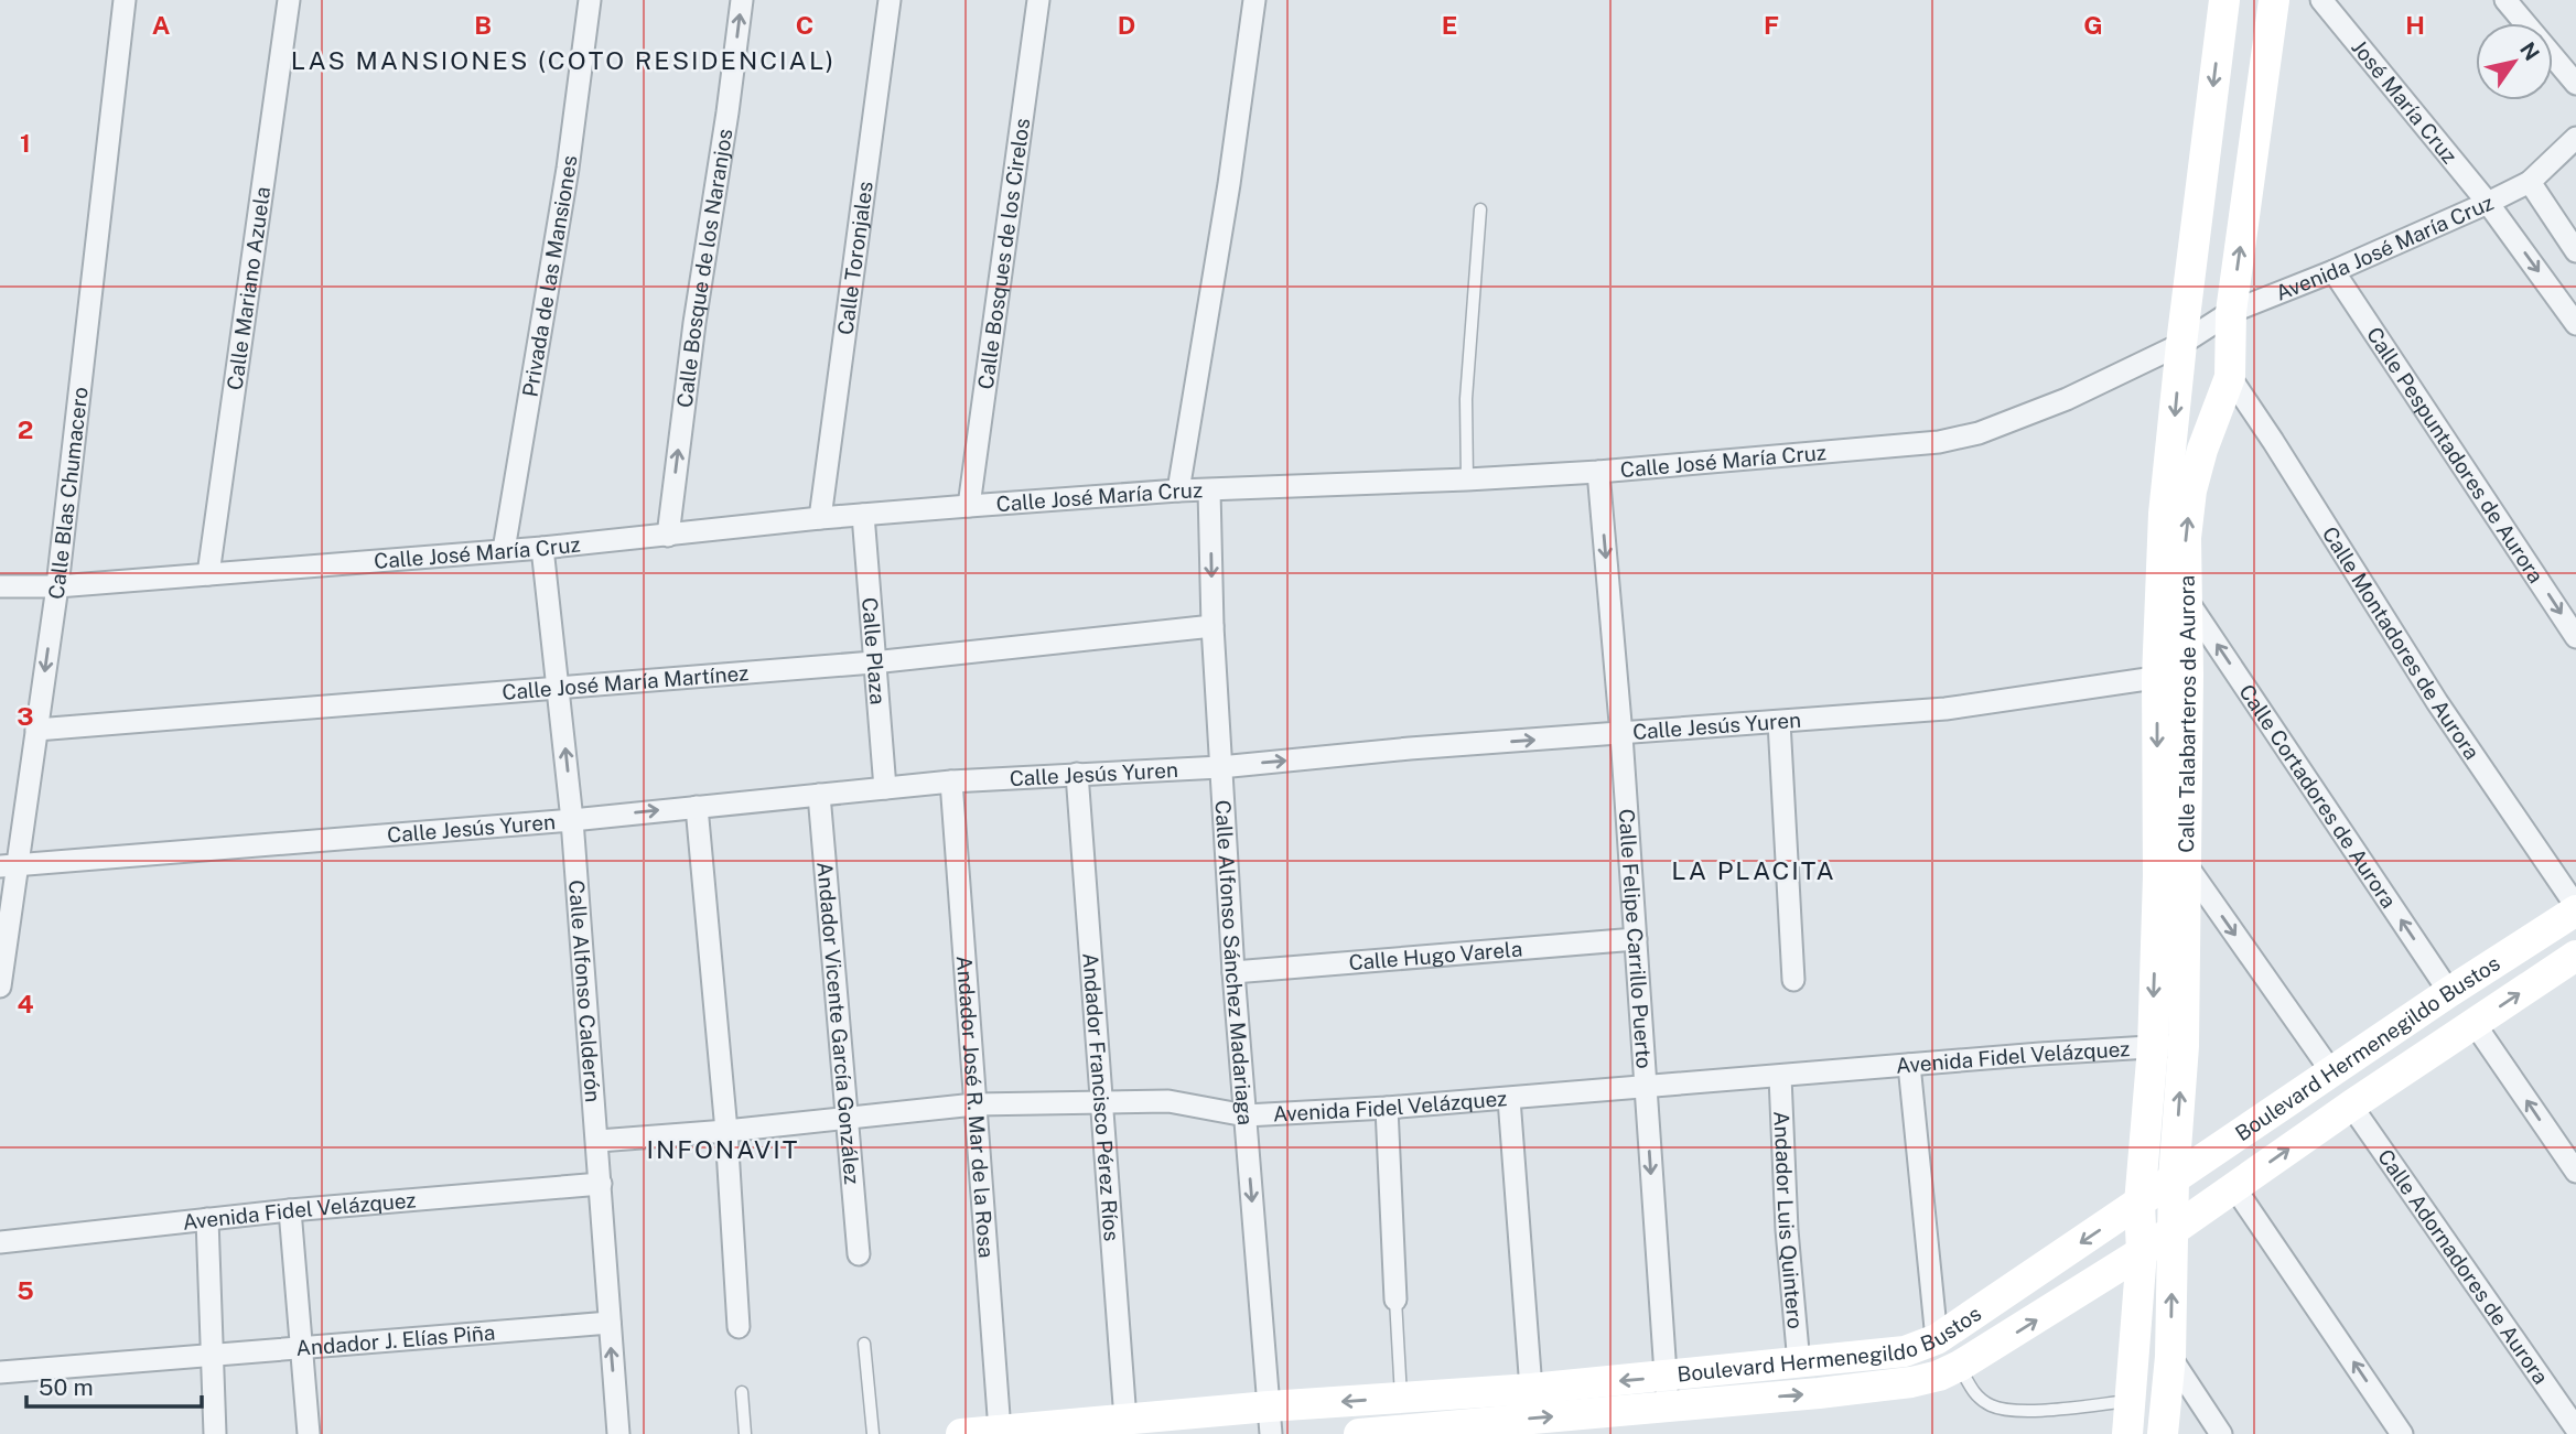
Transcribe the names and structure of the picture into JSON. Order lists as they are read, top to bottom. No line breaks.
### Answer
{"streets":{"street":["José María Cruz","Avenida José María Cruz","Calle Bosques de los Cirelos","Calle Toronjales","Calle Bosque de los Naranjos","Privada de las Mansiones","Calle Mariano Azuela","Calle Pespuntadores de Aurora","Calle José María Cruz","Calle Blas Chumacero","Calle Montadores de Aurora","Calle Plaza","Calle José María Martínez","Calle Talabarteros de Aurora","Calle Jesús Yuren","Calle Cortadores de Aurora","Calle Felipe Carrillo Puerto","Calle Hugo Varela","Calle Alfonso Sánchez Madariaga","Calle Alfonso Calderón","Andador Vicente García González","Boulevard Hermenegildo Bustos","Avenida Fidel Velázquez","Andador Francisco Pérez Ríos","Andador José R. Mar de la Rosa","Andador Luis Quintero","Calle Adornadores de Aurora","Andador J. Elías Piña"]},"crossings":[["José María Cruz","Avenida José María Cruz"],["Avenida José María Cruz","Calle Pespuntadores de Aurora"],["Avenida José María Cruz","Calle José María Cruz"],["Avenida José María Cruz","Calle Talabarteros de Aurora"],["Calle Bosques de los Cirelos","Calle José María Cruz"],["Calle Toronjales","Calle José María Cruz"],["Calle Bosque de los Naranjos","Calle José María Cruz"],["Privada de las Mansiones","Calle José María Cruz"],["Calle Mariano Azuela","Calle José María Cruz"],["Calle José María Cruz","Calle Blas Chumacero"],["Calle José María Cruz","Calle Plaza"],["Calle José María Cruz","Calle Talabarteros de Aurora"],["Calle José María Cruz","Calle Felipe Carrillo Puerto"],["Calle José María Cruz","Calle Alfonso Sánchez Madariaga"],["Calle José María Cruz","Calle Alfonso Calderón"],["Calle Blas Chumacero","Calle José María Martínez"],["Calle Blas Chumacero","Calle Jesús Yuren"],["Calle Montadores de Aurora","Calle Talabarteros de Aurora"],["Calle Montadores de Aurora","Boulevard Hermenegildo Bustos"],["Calle Plaza","Calle José María Martínez"],["Calle Plaza","Calle Jesús Yuren"],["Calle José María Martínez","Calle Alfonso Sánchez Madariaga"],["Calle José María Martínez","Calle Alfonso Calderón"],["Calle Talabarteros de Aurora","Calle Jesús Yuren"],["Calle Talabarteros de Aurora","Calle Cortadores de Aurora"],["Calle Talabarteros de Aurora","Boulevard Hermenegildo Bustos"],["Calle Talabarteros de Aurora","Avenida Fidel Velázquez"],["Calle Jesús Yuren","Calle Felipe Carrillo Puerto"],["Calle Jesús Yuren","Calle Alfonso Sánchez Madariaga"],["Calle Jesús Yuren","Calle Alfonso Calderón"],["Calle Jesús Yuren","Andador Vicente García González"],["Calle Jesús Yuren","Andador Francisco Pérez Ríos"],["Calle Jesús Yuren","Andador José R. Mar de la Rosa"],["Calle Cortadores de Aurora","Boulevard Hermenegildo Bustos"],["Calle Felipe Carrillo Puerto","Calle Hugo Varela"],["Calle Felipe Carrillo Puerto","Boulevard Hermenegildo Bustos"],["Calle Felipe Carrillo Puerto","Avenida Fidel Velázquez"],["Calle Hugo Varela","Calle Alfonso Sánchez Madariaga"],["Calle Alfonso Sánchez Madariaga","Boulevard Hermenegildo Bustos"],["Calle Alfonso Sánchez Madariaga","Avenida Fidel Velázquez"],["Calle Alfonso Calderón","Avenida Fidel Velázquez"],["Calle Alfonso Calderón","Andador J. Elías Piña"],["Andador Vicente García González","Avenida Fidel Velázquez"],["Boulevard Hermenegildo Bustos","Andador Francisco Pérez Ríos"],["Boulevard Hermenegildo Bustos","Andador José R. Mar de la Rosa"],["Boulevard Hermenegildo Bustos","Andador Luis Quintero"],["Boulevard Hermenegildo Bustos","Calle Adornadores de Aurora"],["Avenida Fidel Velázquez","Andador Francisco Pérez Ríos"],["Avenida Fidel Velázquez","Andador José R. Mar de la Rosa"],["Avenida Fidel Velázquez","Andador Luis Quintero"]],"one_way":["Calle Bosque de los Naranjos","Calle Pespuntadores de Aurora"],"districts":["LAS MANSIONES (COTO RESIDENCIAL)","LA PLACITA","INFONAVIT"],"scale_bar":"50 m","north":"top right","grid":{"columns":["A","B","C","D","E","F","G","H"],"rows":["1","2","3","4","5"]}}
